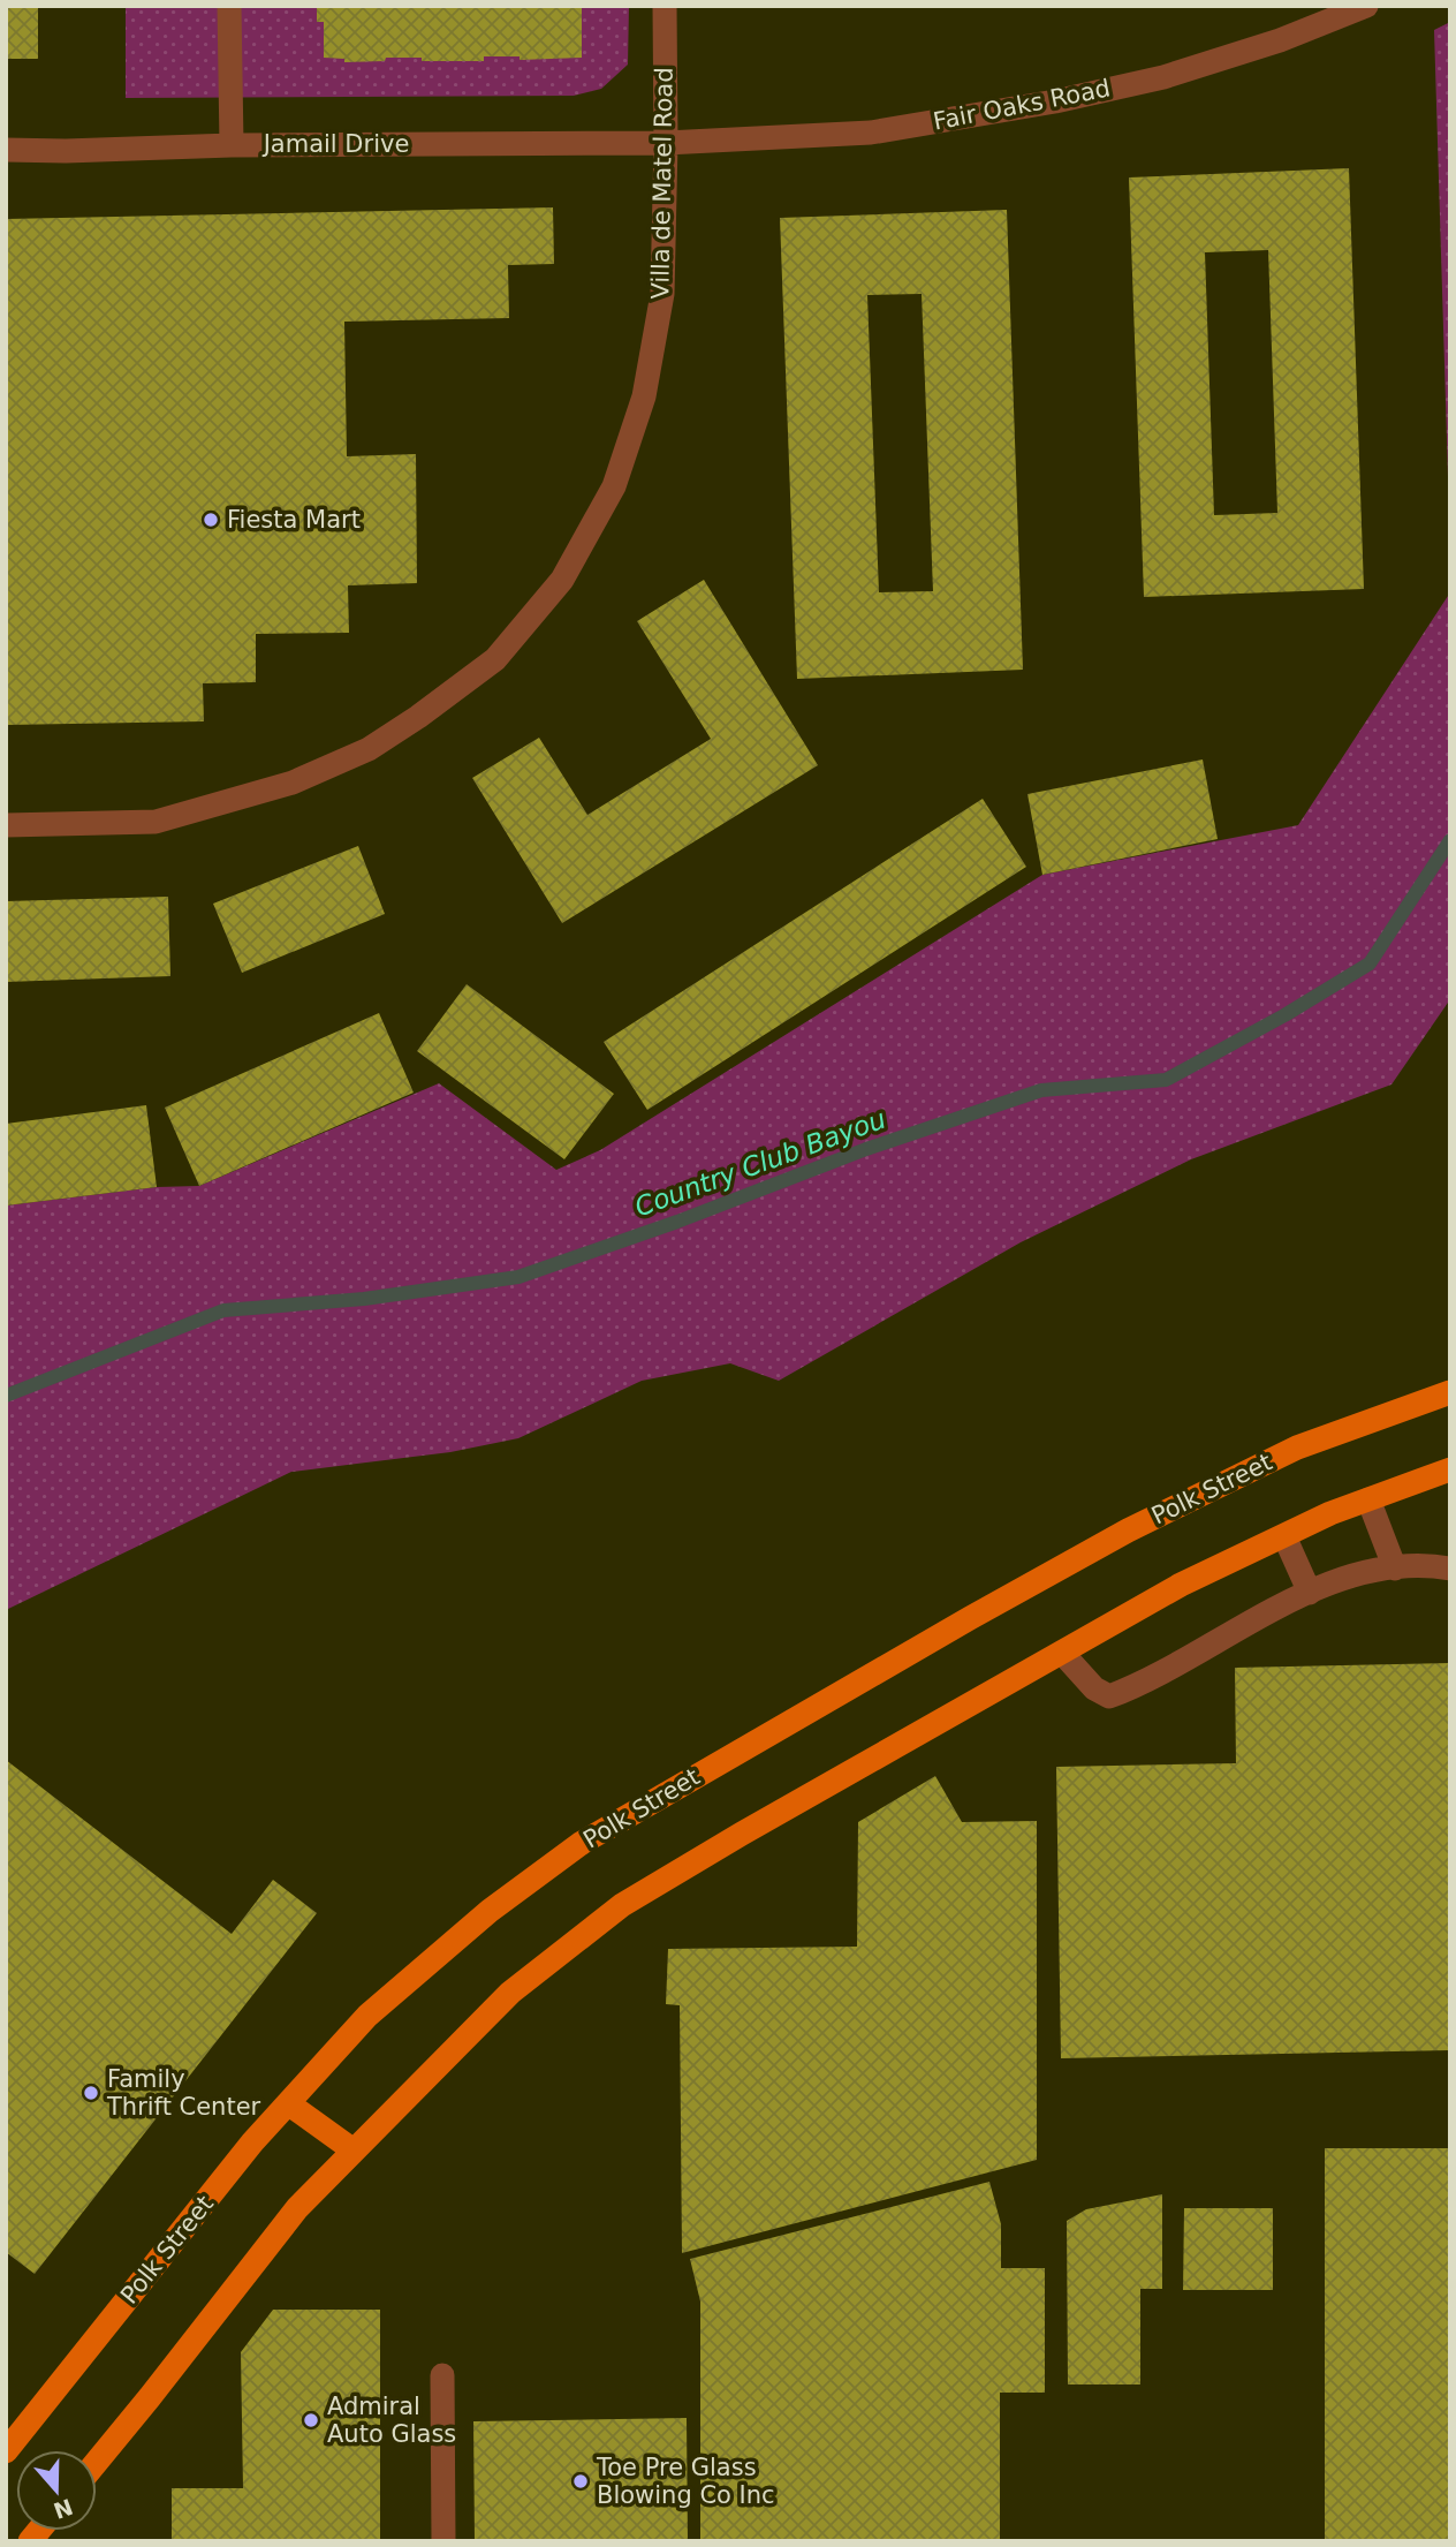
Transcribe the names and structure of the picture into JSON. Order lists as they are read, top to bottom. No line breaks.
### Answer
{"streets":{"main road":["Polk Street"],"street":["Fair Oaks Road","Jamail Drive","Villa de Matel Road"]},"crossings":[["Fair Oaks Road","Jamail Drive"],["Fair Oaks Road","Villa de Matel Road"],["Jamail Drive","Villa de Matel Road"]],"water":["Country Club Bayou"],"places":["Fiesta Mart","Family Thrift Center","Admiral Auto Glass","Toe Pre Glass Blowing Co Inc"],"north":"bottom"}
